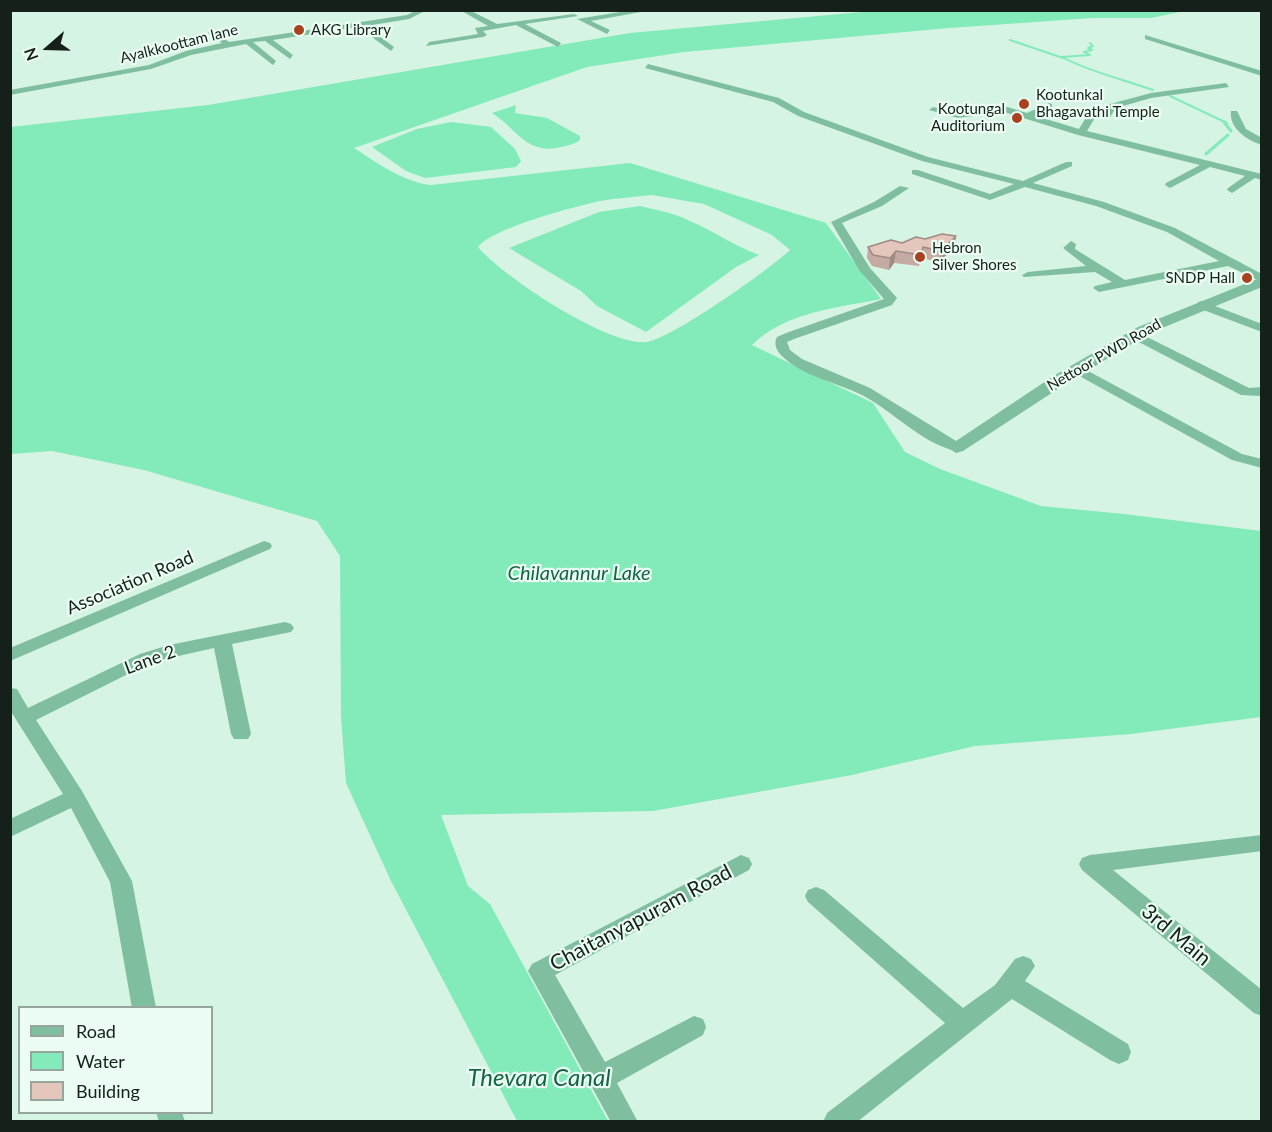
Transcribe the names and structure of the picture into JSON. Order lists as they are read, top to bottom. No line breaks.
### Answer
{"streets":{"street":["Ayalkkoottam lane","Nettoor PWD Road","Association Road","Lane 2","Chaitanyapuram Road","3rd Main"]},"water":["Chilavannur Lake","Thevara Canal"],"places":["AKG Library","Kootunkal Bhagavathi Temple","Kootungal Auditorium","Hebron Silver Shores","SNDP Hall"],"legend":["Road","Water","Building"],"north":"left"}
